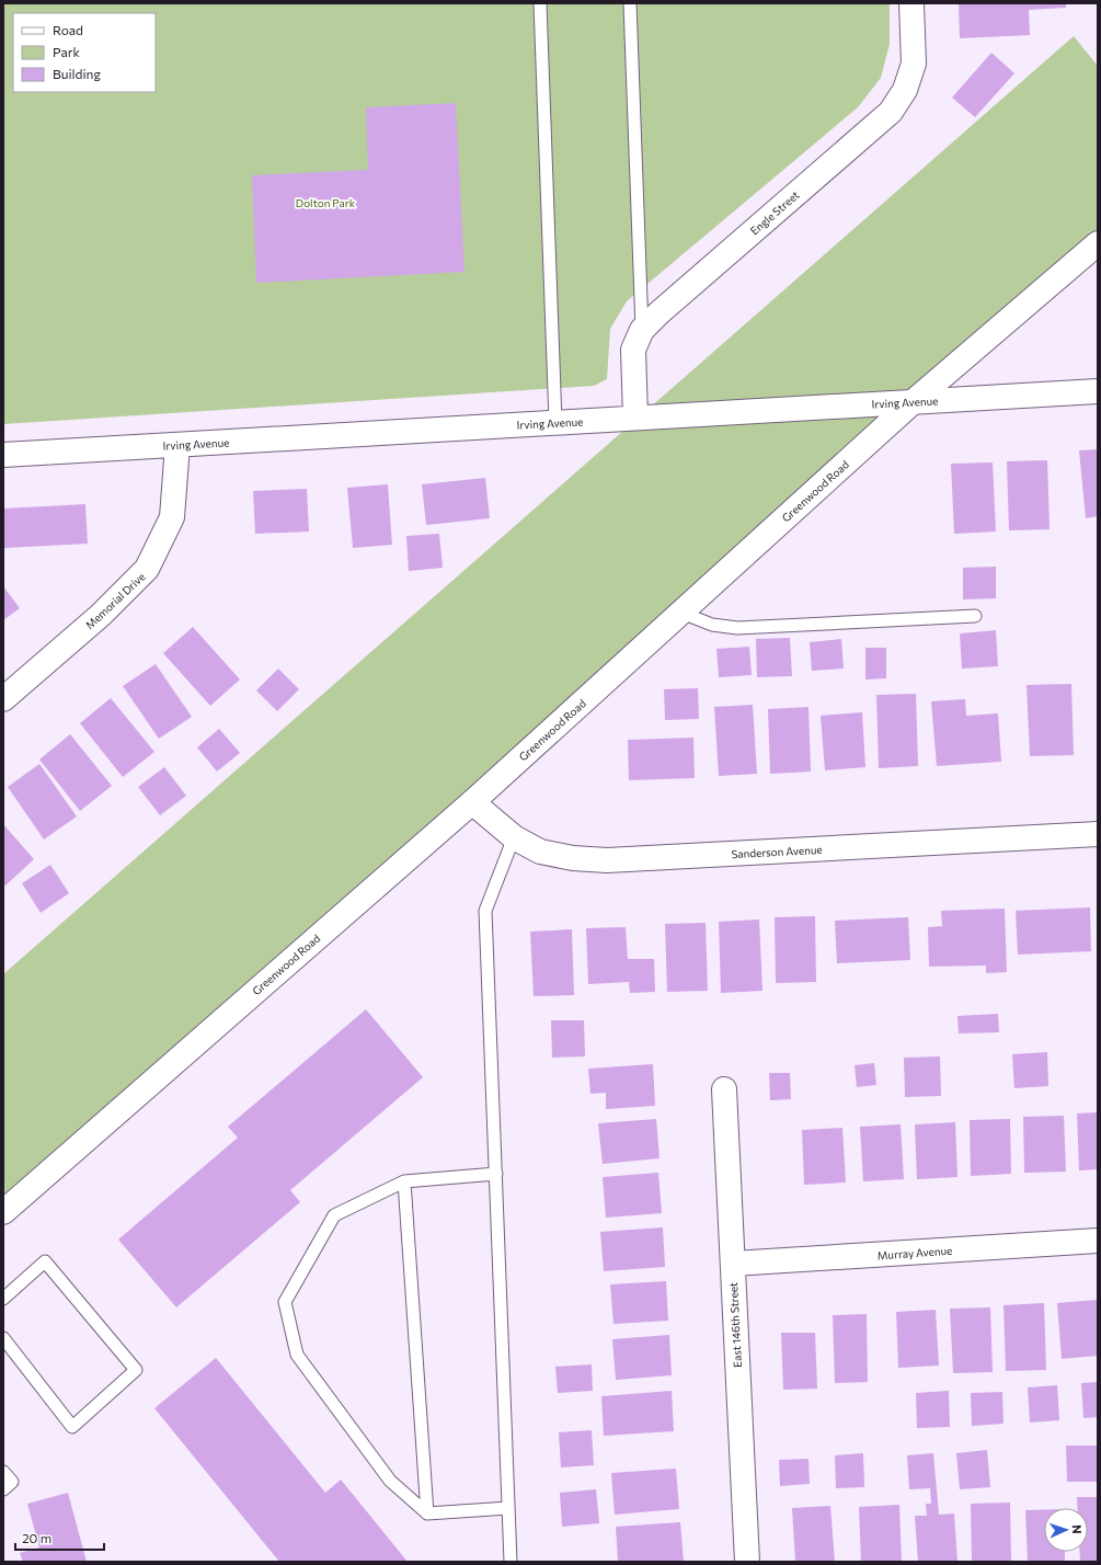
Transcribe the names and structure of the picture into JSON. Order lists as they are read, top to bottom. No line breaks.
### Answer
{"streets":{"street":["Engle Street","Irving Avenue","Greenwood Road","Memorial Drive","Sanderson Avenue","Murray Avenue","East 146th Street"]},"crossings":[["Engle Street","Irving Avenue"],["Irving Avenue","Greenwood Road"],["Irving Avenue","Memorial Drive"],["Greenwood Road","Sanderson Avenue"],["Murray Avenue","East 146th Street"]],"parks":["Dolton Park"],"legend":["Road","Park","Building"],"scale_bar":"20 m","north":"right"}
